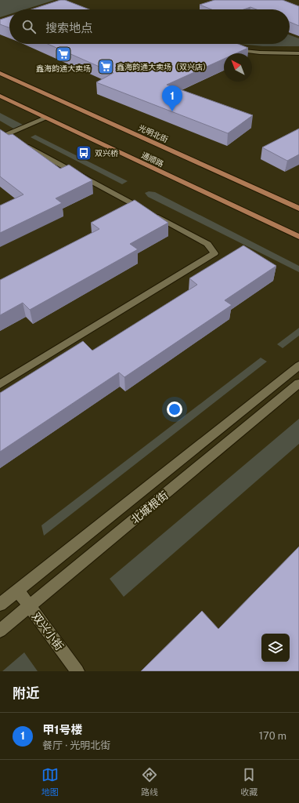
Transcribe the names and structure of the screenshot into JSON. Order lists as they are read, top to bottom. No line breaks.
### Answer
{"streets":{"main road":["光明北街","通顺路"],"street":["北城根街","双兴小街"]},"crossings":[["北城根街","双兴小街"]],"places":{"supermarket":["鑫海韵通大卖场","鑫海韵通大卖场（双兴店）"],"bus stop":["双兴桥"]},"north":"top left","page":{"search":"搜索地点","pins":"1","heading":"附近","list":[{"mark":"1","name":"甲1号楼","note":"餐厅 · 光明北街","value":"170 m"}],"nav":["地图","路线","收藏"]}}
